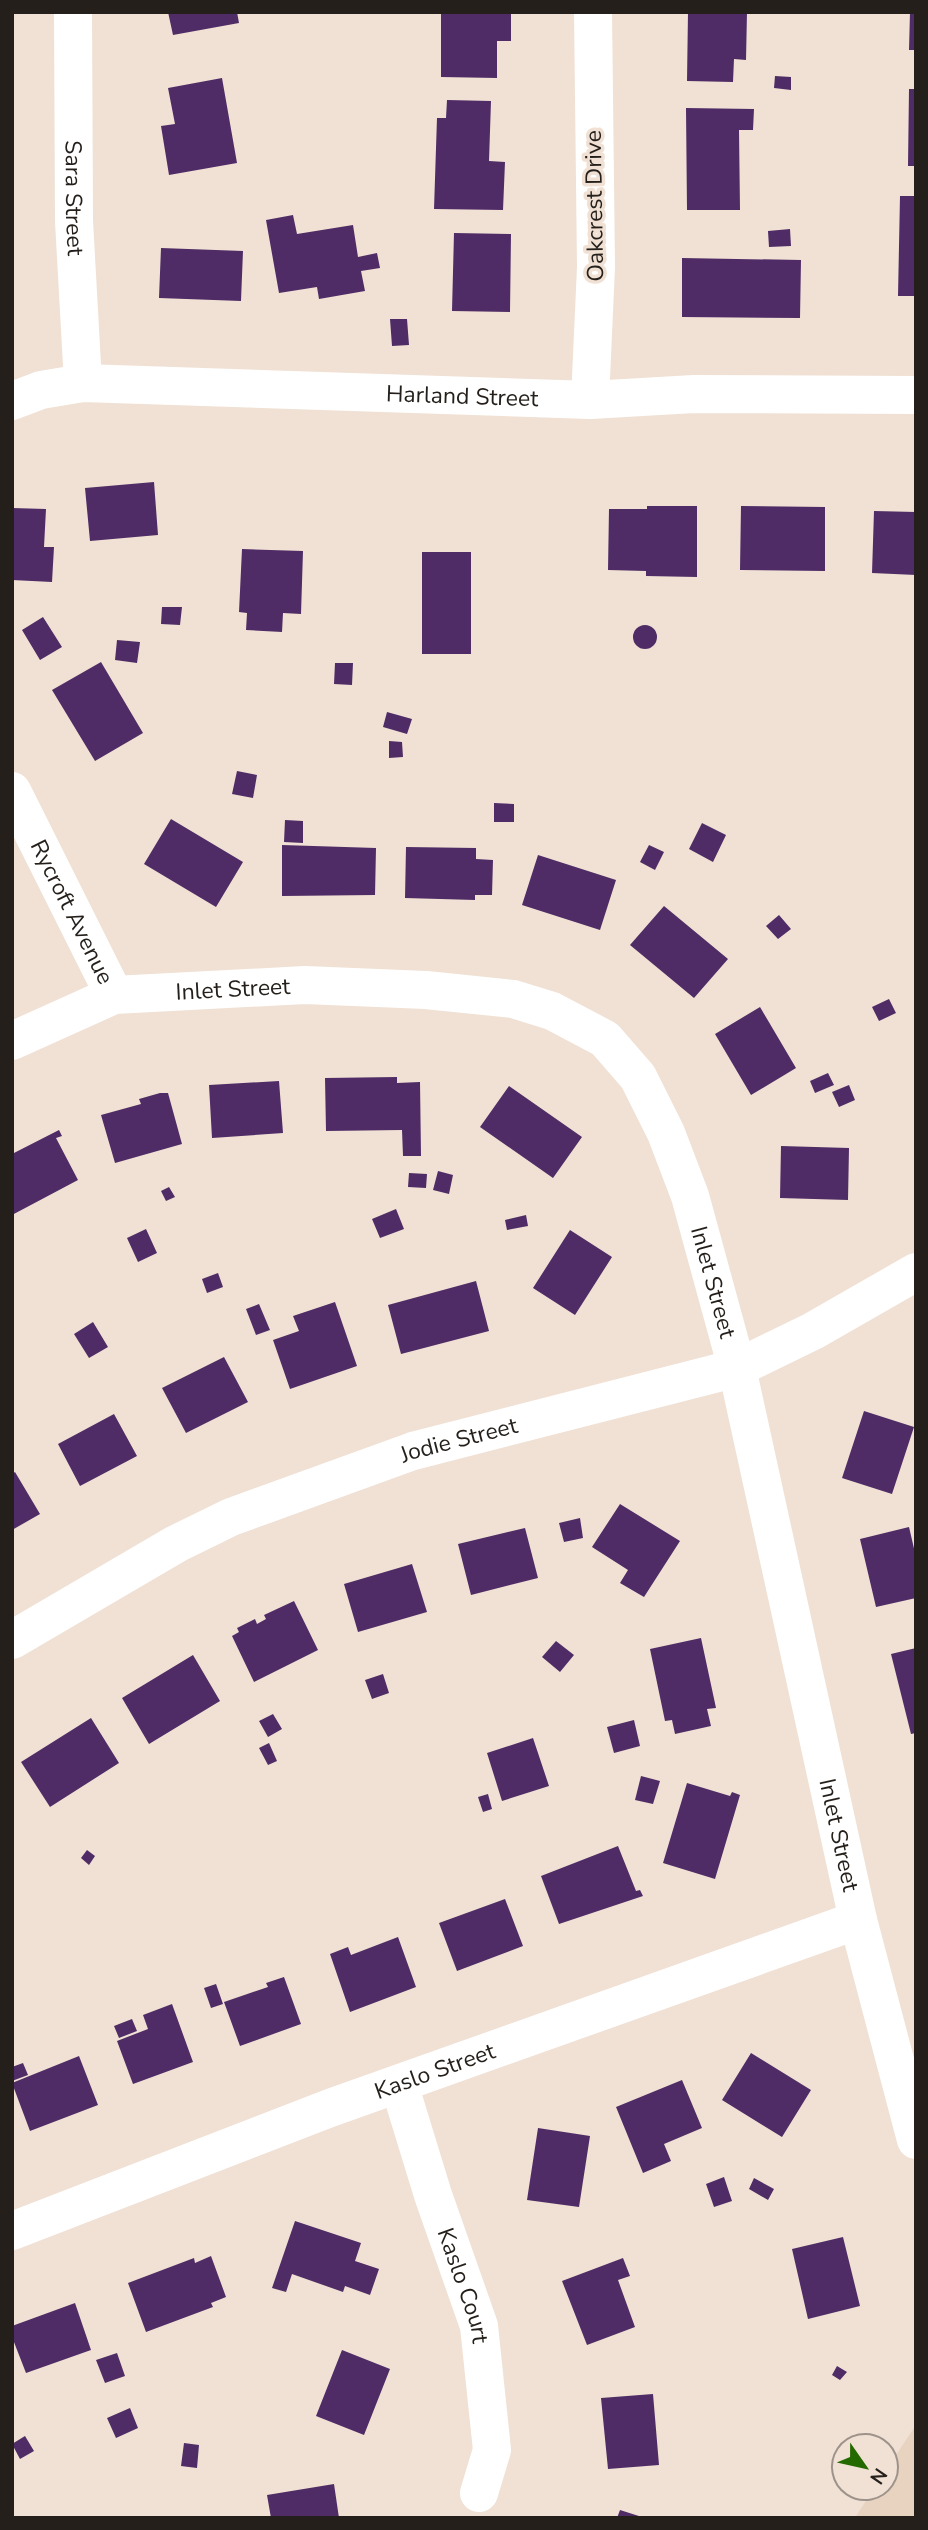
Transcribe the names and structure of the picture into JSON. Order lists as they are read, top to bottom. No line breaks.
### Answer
{"streets":{"street":["Sara Street","Oakcrest Drive","Harland Street","Rycroft Avenue","Inlet Street","Jodie Street","Kaslo Street","Kaslo Court"]},"crossings":[["Sara Street","Harland Street"],["Oakcrest Drive","Harland Street"],["Rycroft Avenue","Inlet Street"],["Inlet Street","Jodie Street"],["Inlet Street","Kaslo Street"],["Kaslo Street","Kaslo Court"]],"north":"bottom right"}
